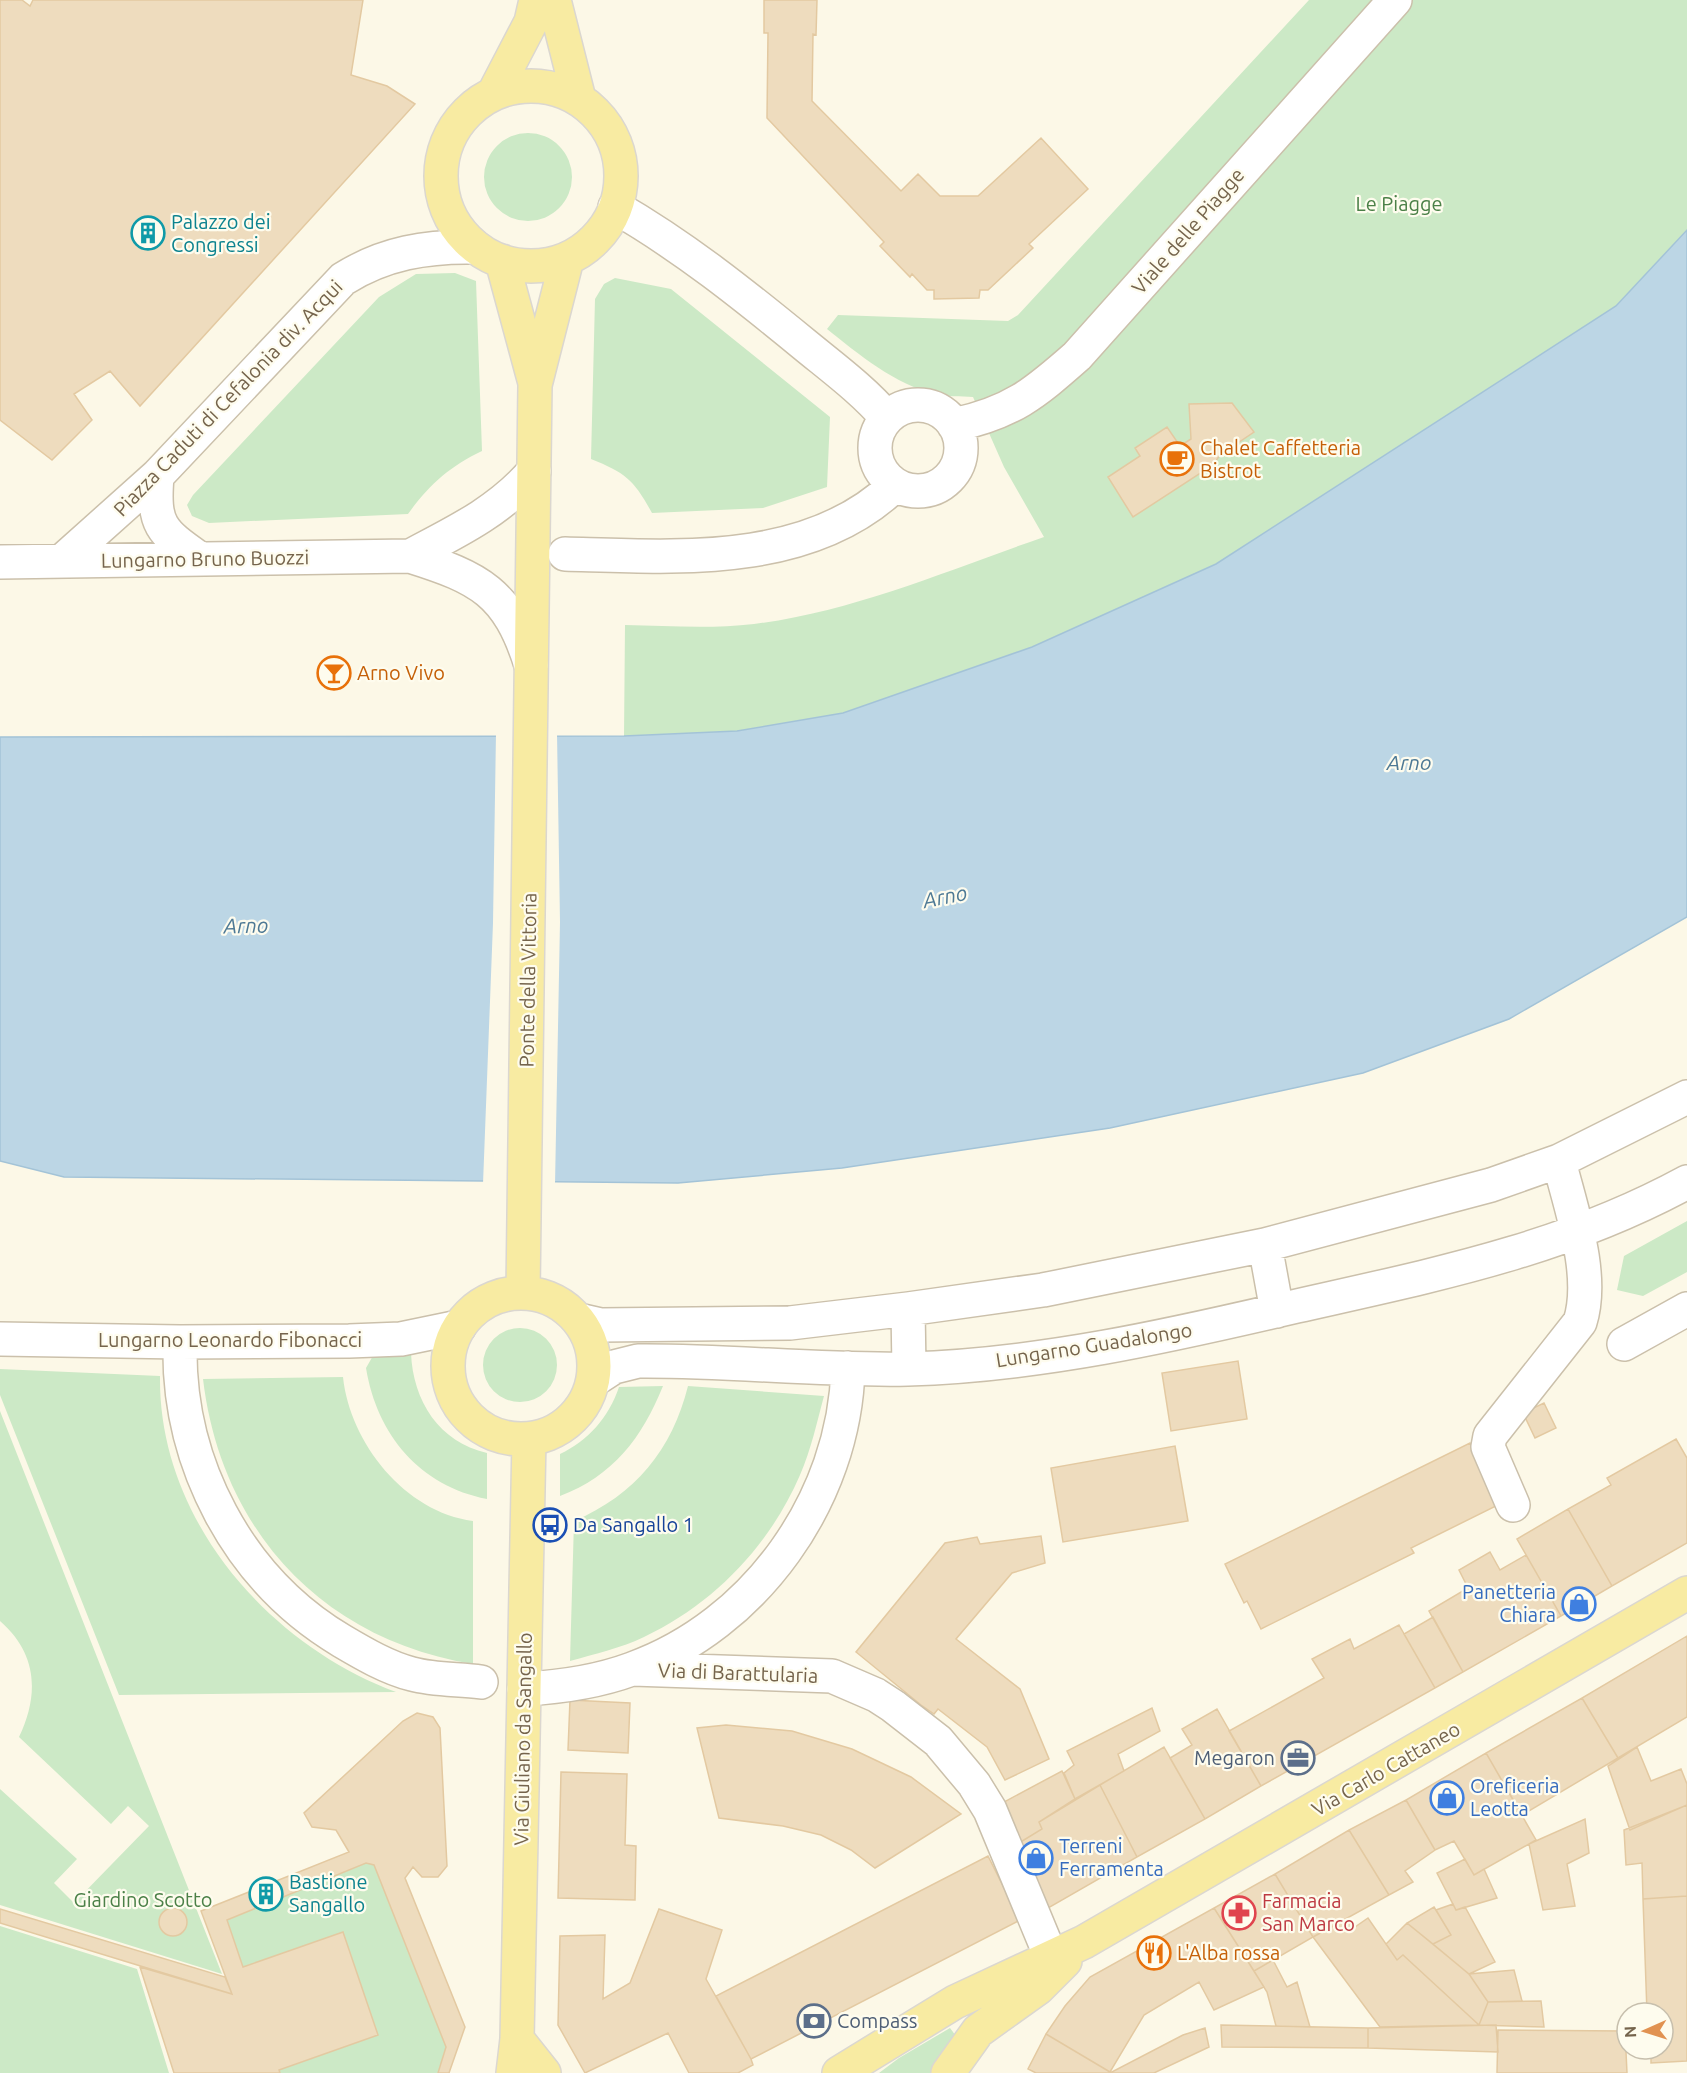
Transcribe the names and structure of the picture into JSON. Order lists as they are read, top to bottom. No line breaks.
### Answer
{"streets":{"main road":["Ponte della Vittoria","Via Giuliano da Sangallo","Via Carlo Cattaneo"],"street":["Viale delle Piagge","Piazza Caduti di Cefalonia div. Acqui","Lungarno Bruno Buozzi","Lungarno Leonardo Fibonacci","Lungarno Guadalongo","Via di Barattularia"]},"crossings":[["Piazza Caduti di Cefalonia div. Acqui","Lungarno Bruno Buozzi"],["Lungarno Bruno Buozzi","Ponte della Vittoria"],["Ponte della Vittoria","Lungarno Leonardo Fibonacci"],["Ponte della Vittoria","Lungarno Guadalongo"],["Ponte della Vittoria","Via Giuliano da Sangallo"],["Lungarno Leonardo Fibonacci","Lungarno Guadalongo"],["Lungarno Leonardo Fibonacci","Via Giuliano da Sangallo"],["Lungarno Guadalongo","Via Giuliano da Sangallo"],["Via di Barattularia","Via Carlo Cattaneo"]],"water":["Arno"],"parks":["Le Piagge","Giardino Scotto"],"places":{"building":["Palazzo dei Congressi","Bastione Sangallo"],"cafe":["Chalet Caffetteria Bistrot"],"bar":["Arno Vivo"],"bus stop":["Da Sangallo 1"],"shop":["Panetteria Chiara","Oreficeria Leotta","Terreni Ferramenta"],"office":["Megaron"],"pharmacy":["Farmacia San Marco"],"restaurant":["L'Alba rossa"],"bank":["Compass"]},"north":"left"}
